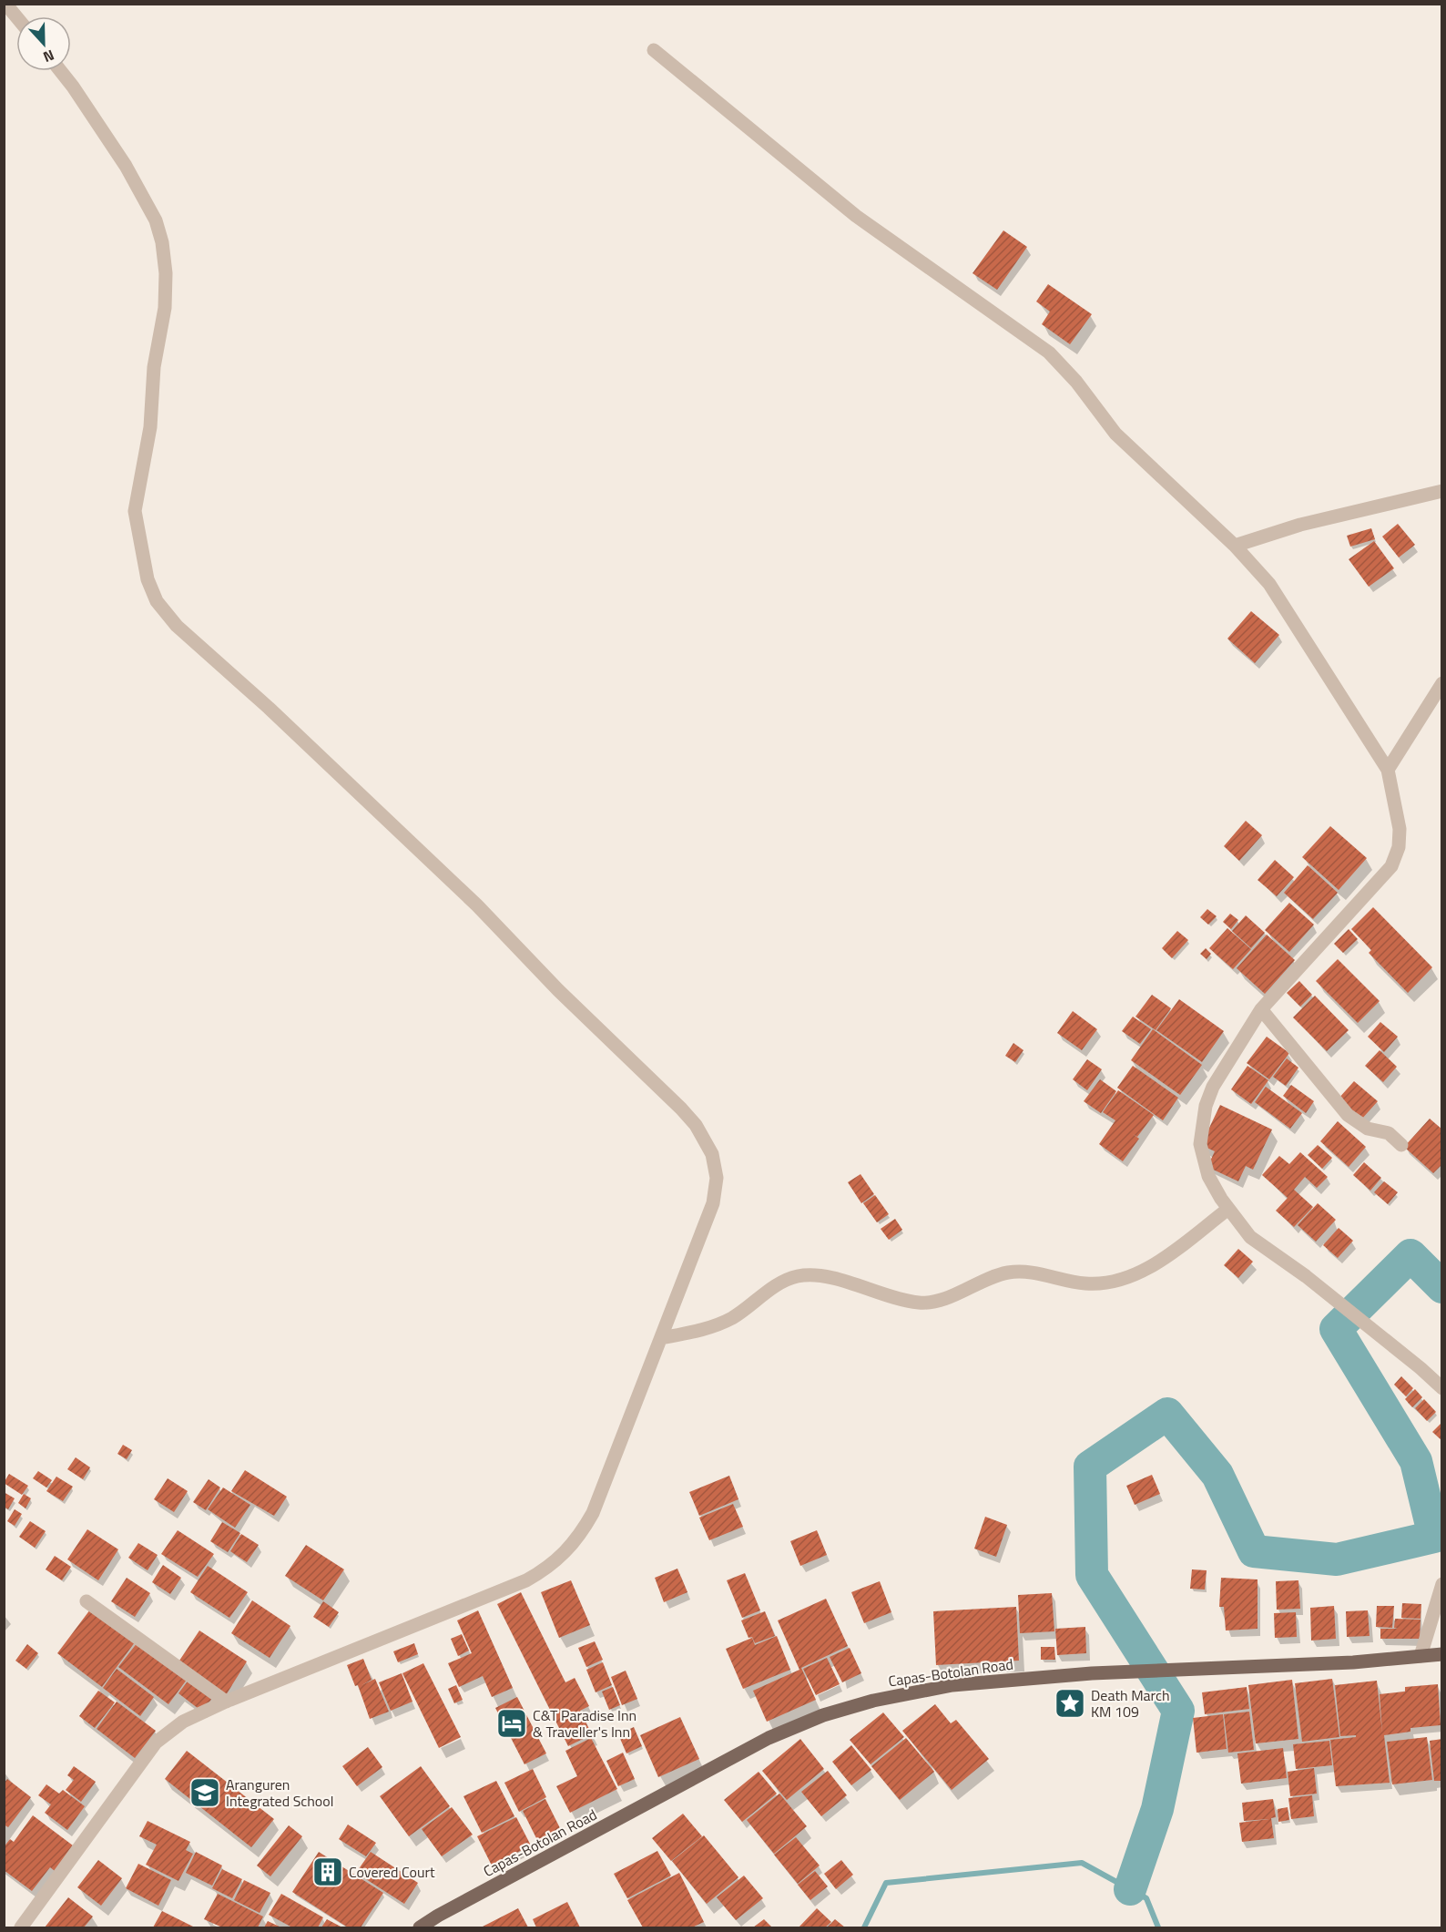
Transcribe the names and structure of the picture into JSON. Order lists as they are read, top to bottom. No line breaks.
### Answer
{"streets":{"main road":["Capas-Botolan Road"]},"places":{"place":["Death March KM 109"],"hotel":["C&T Paradise Inn & Traveller's Inn"],"school or university":["Aranguren Integrated School"],"building":["Covered Court"]},"north":"bottom"}
